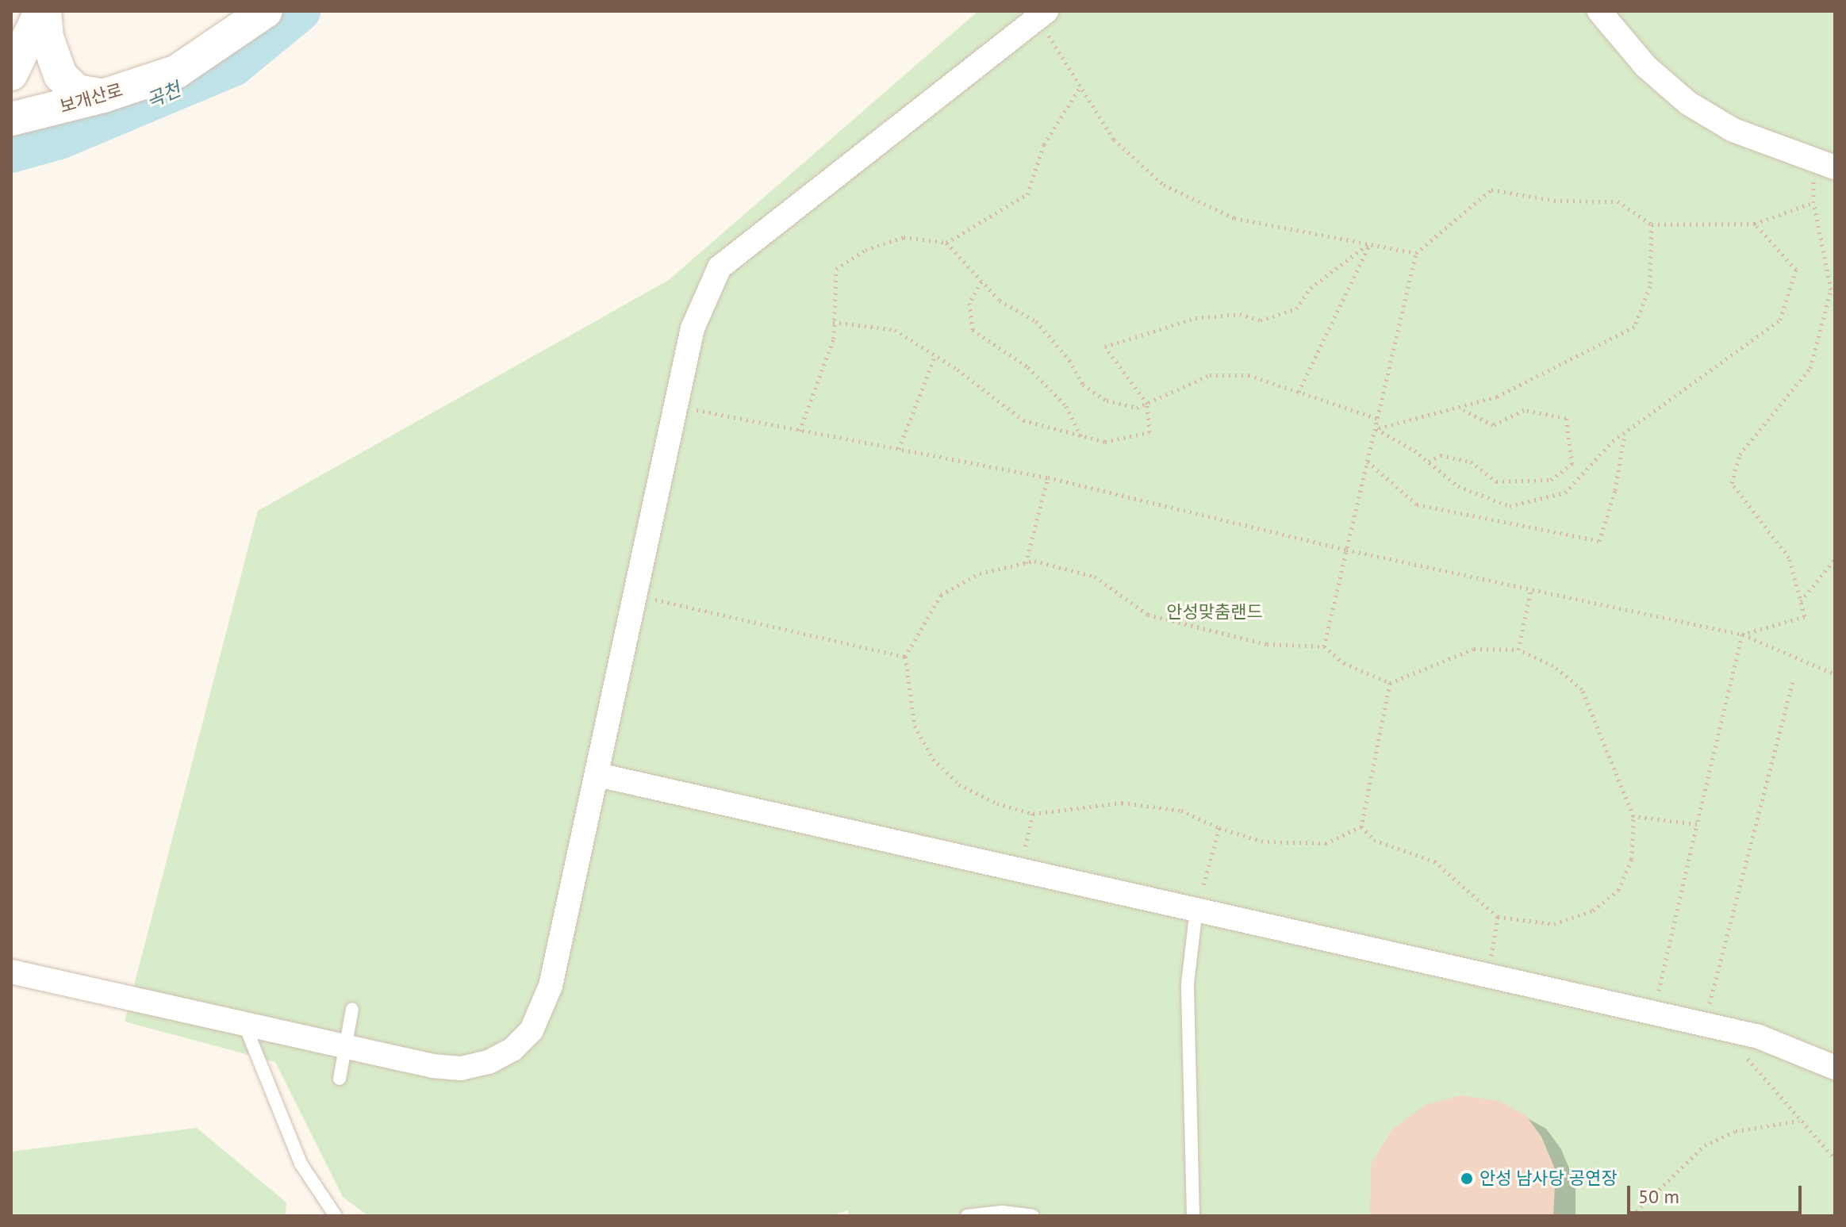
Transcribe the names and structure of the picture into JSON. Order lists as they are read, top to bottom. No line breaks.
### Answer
{"streets":{"street":["보개산로"]},"water":["곡천"],"parks":["안성맞춤랜드"],"places":["안성 남사당 공연장"],"scale_bar":"50 m"}
